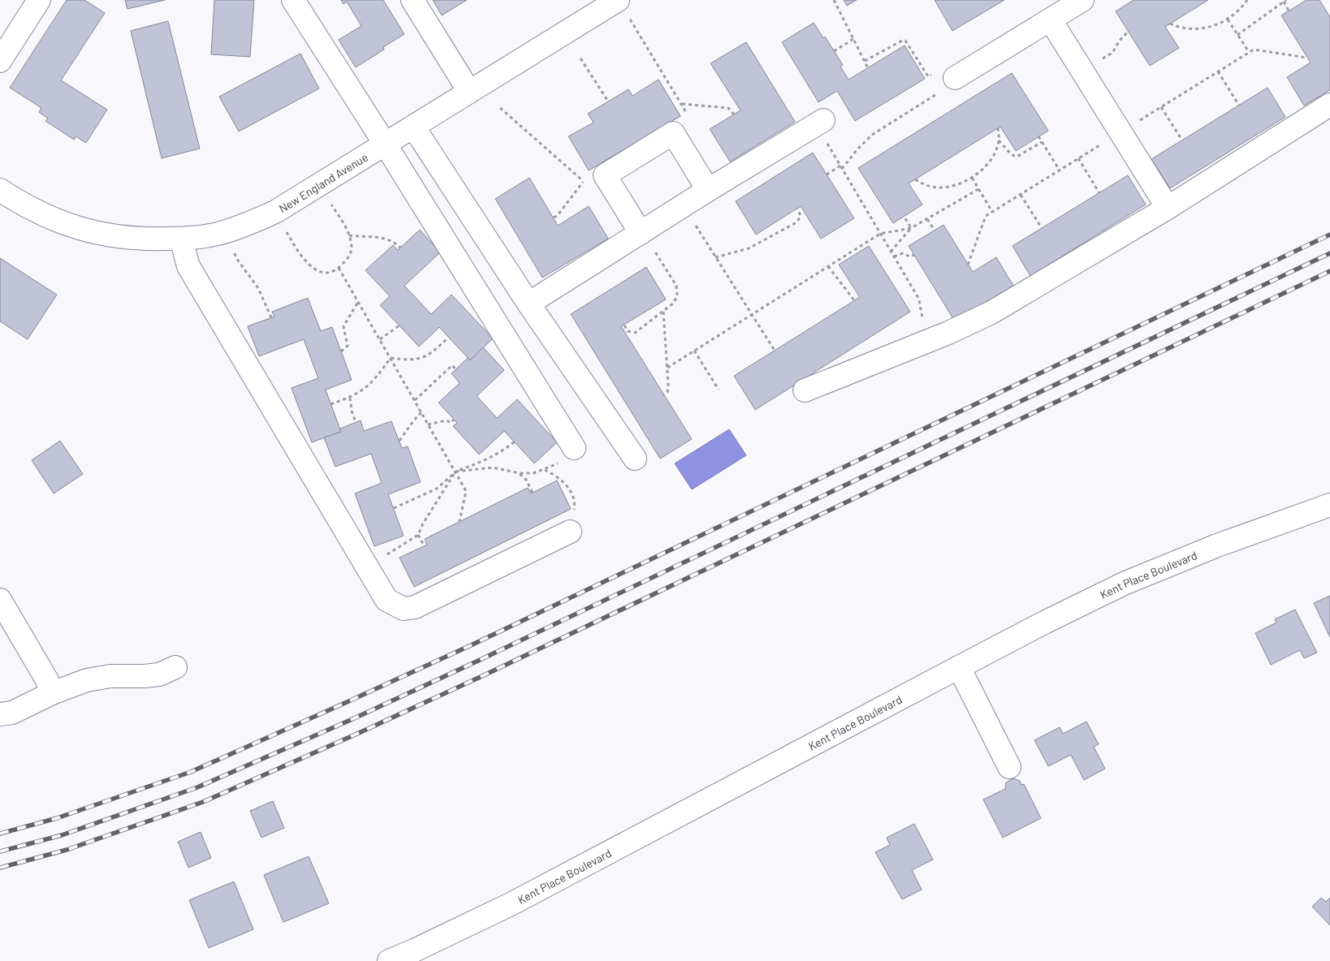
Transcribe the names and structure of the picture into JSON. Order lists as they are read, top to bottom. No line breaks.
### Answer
{"streets":{"street":["New England Avenue","Kent Place Boulevard"]}}
